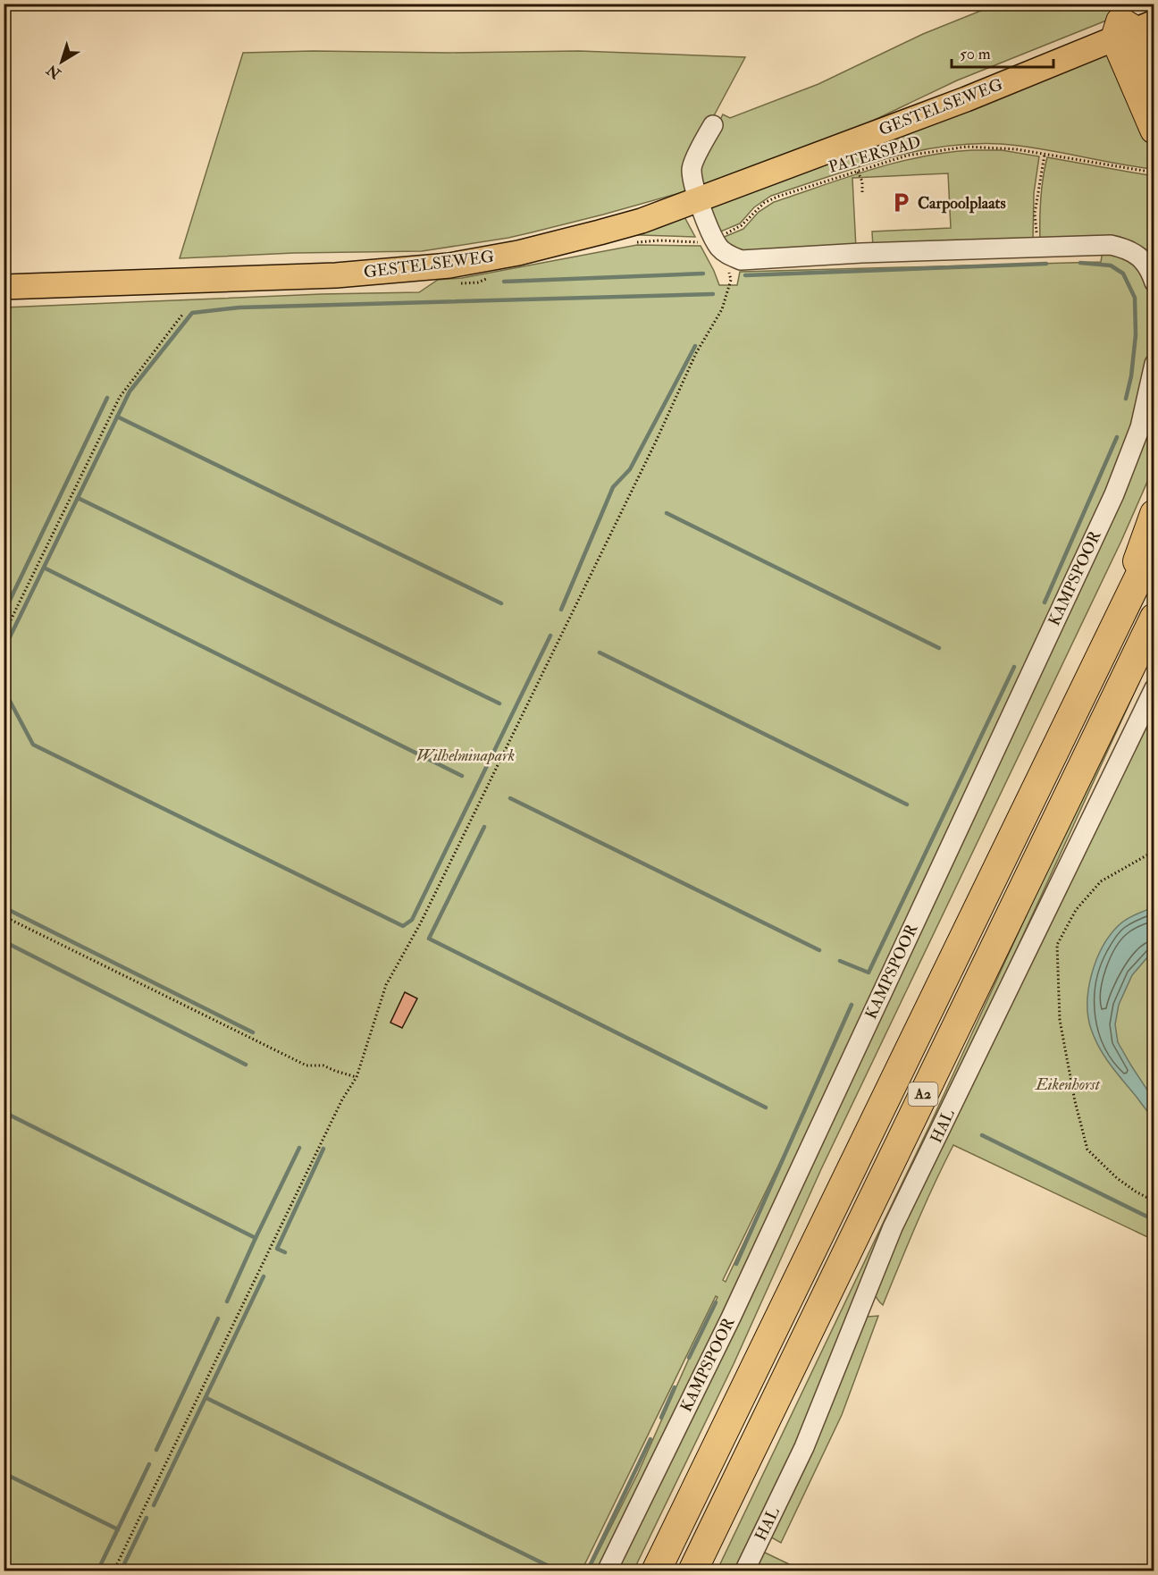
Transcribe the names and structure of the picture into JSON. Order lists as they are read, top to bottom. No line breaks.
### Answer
{"streets":{"highway":["A2"],"main road":["GESTELSEWEG"],"street":["KAMPSPOOR","HAL"],"path":["PATERSPAD"]},"parks":["Wilhelminapark","Eikenhorst"],"places":{"parking":["Carpoolplaats"]},"scale_bar":"50 m","north":"bottom left"}
